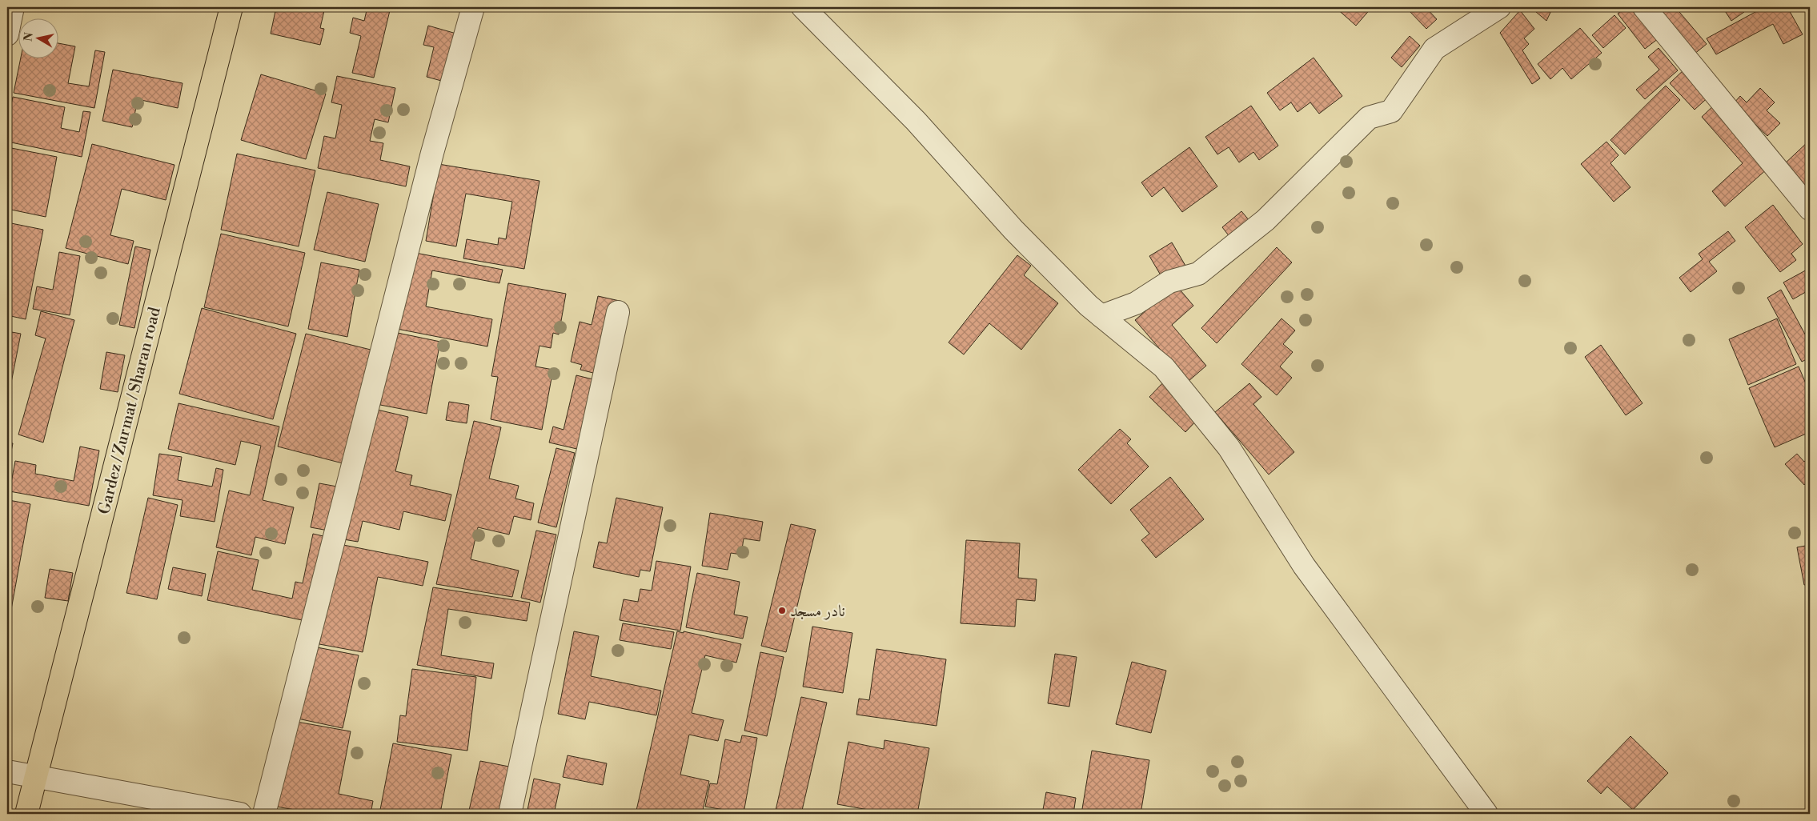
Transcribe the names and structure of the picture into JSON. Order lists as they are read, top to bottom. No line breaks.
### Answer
{"streets":{"highway":["Gardez / Zurmat / Sharan road"]},"places":["نادر مسجد"],"north":"left"}
